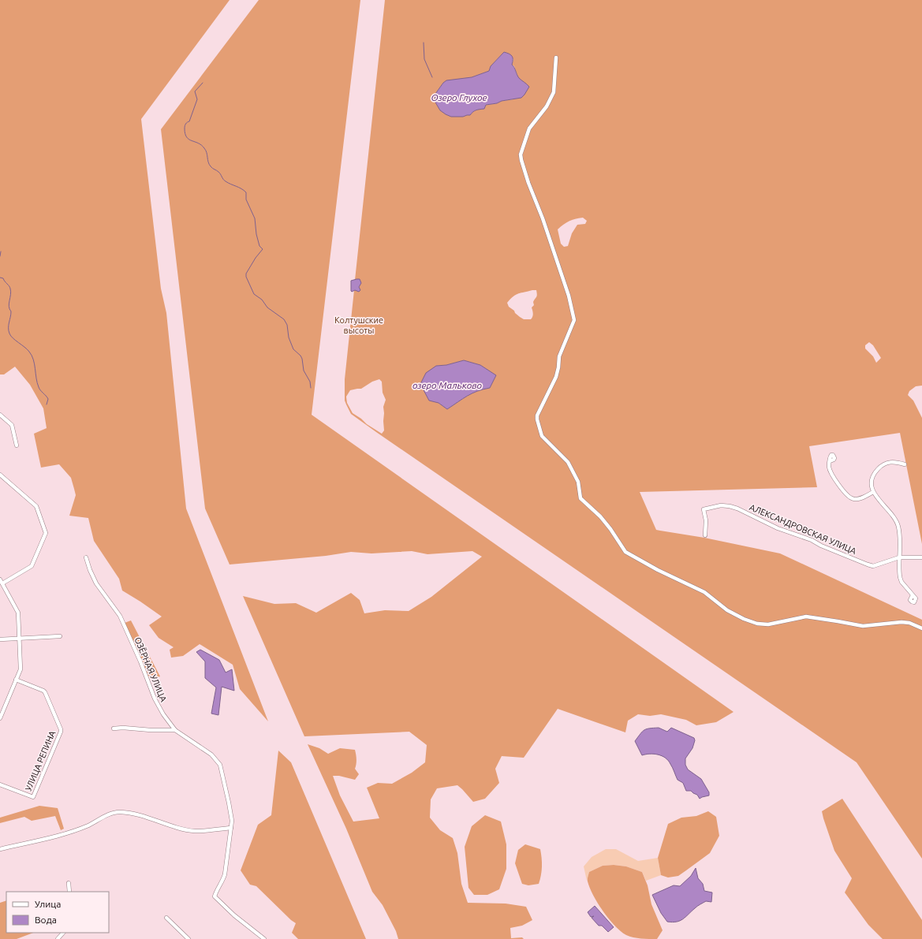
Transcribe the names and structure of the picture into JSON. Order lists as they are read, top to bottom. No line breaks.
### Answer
{"streets":{"street":["АЛЕКСАНДРОВСКАЯ УЛИЦА","ОЗЁРНАЯ УЛИЦА","УЛИЦА РЕПИНА"]},"water":["Озеро Глухое","озеро Мальково"],"parks":["Колтушские высоты"],"legend":["Улица","Вода"]}
